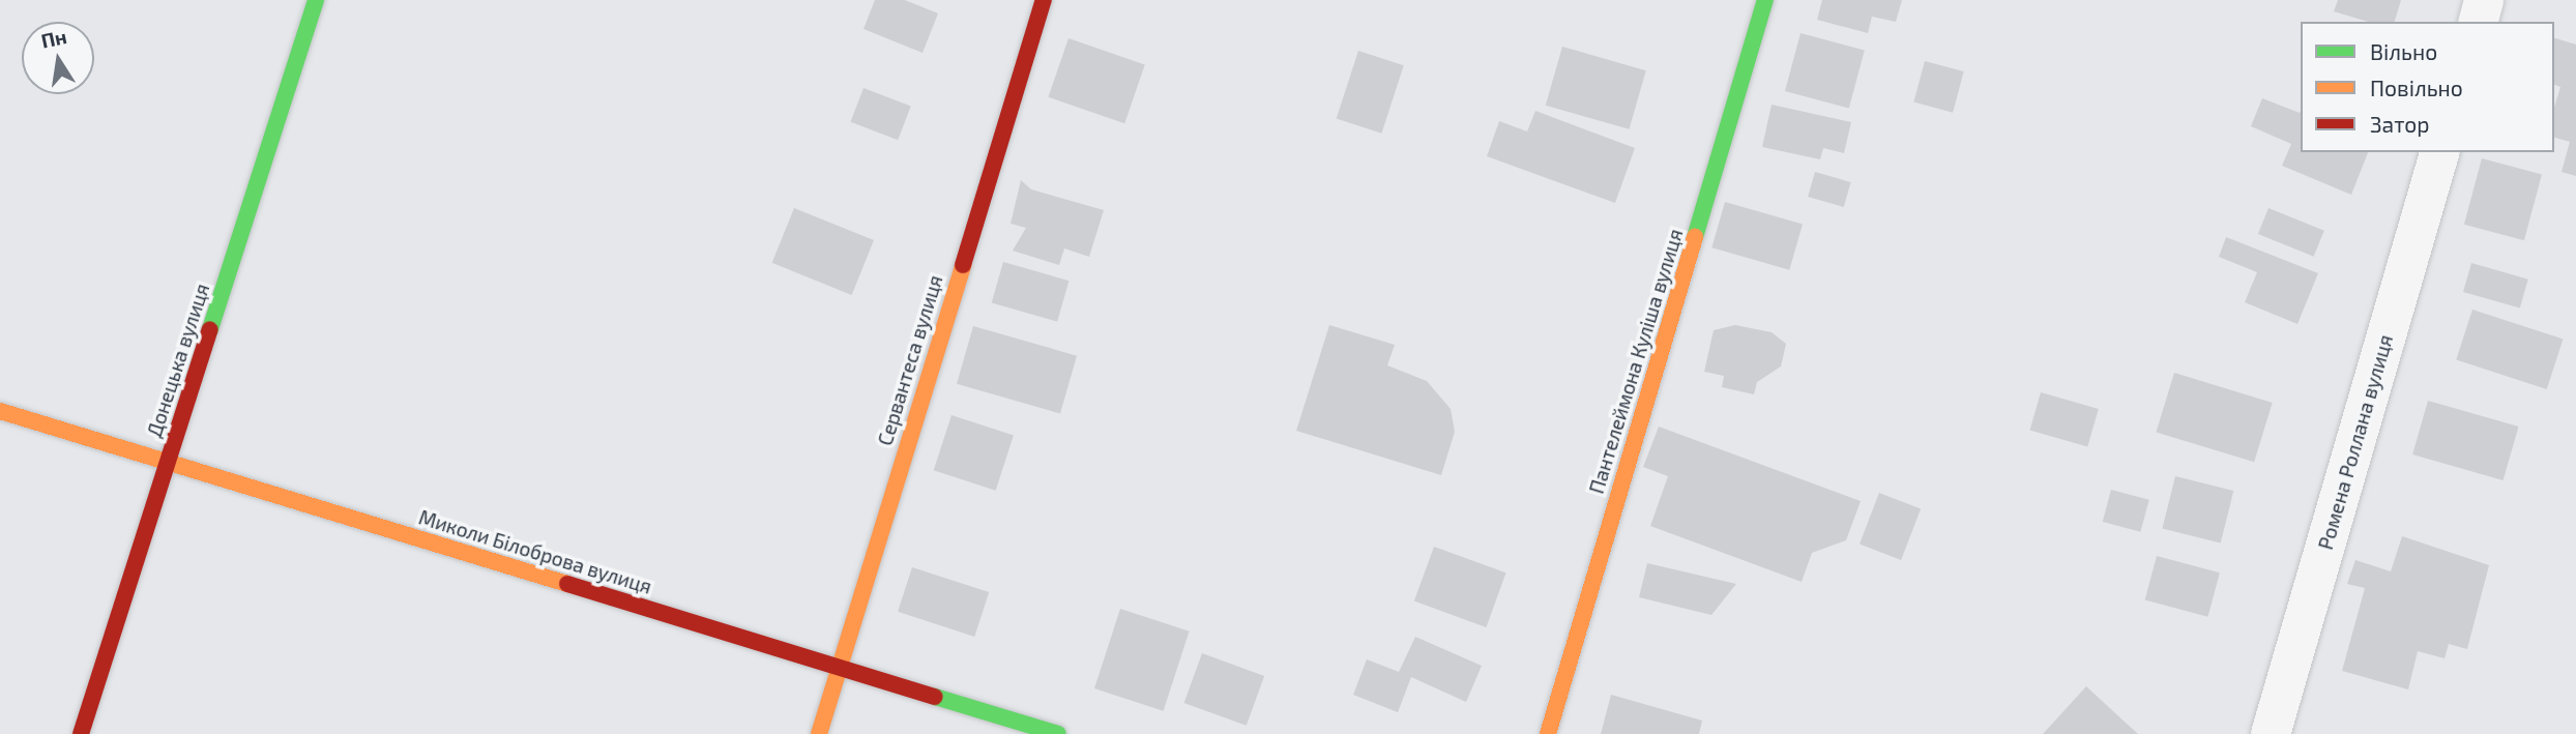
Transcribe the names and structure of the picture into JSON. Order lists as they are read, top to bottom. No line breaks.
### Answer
{"streets":{"street":["Донецька вулиця","Сервантеса вулиця","Пантелеймона Куліша вулиця","Ромена Роллана вулиця","Миколи Білоброва вулиця"]},"crossings":[["Донецька вулиця","Миколи Білоброва вулиця"],["Сервантеса вулиця","Миколи Білоброва вулиця"]],"legend":["Вільно","Повільно","Затор"],"north":"top"}
